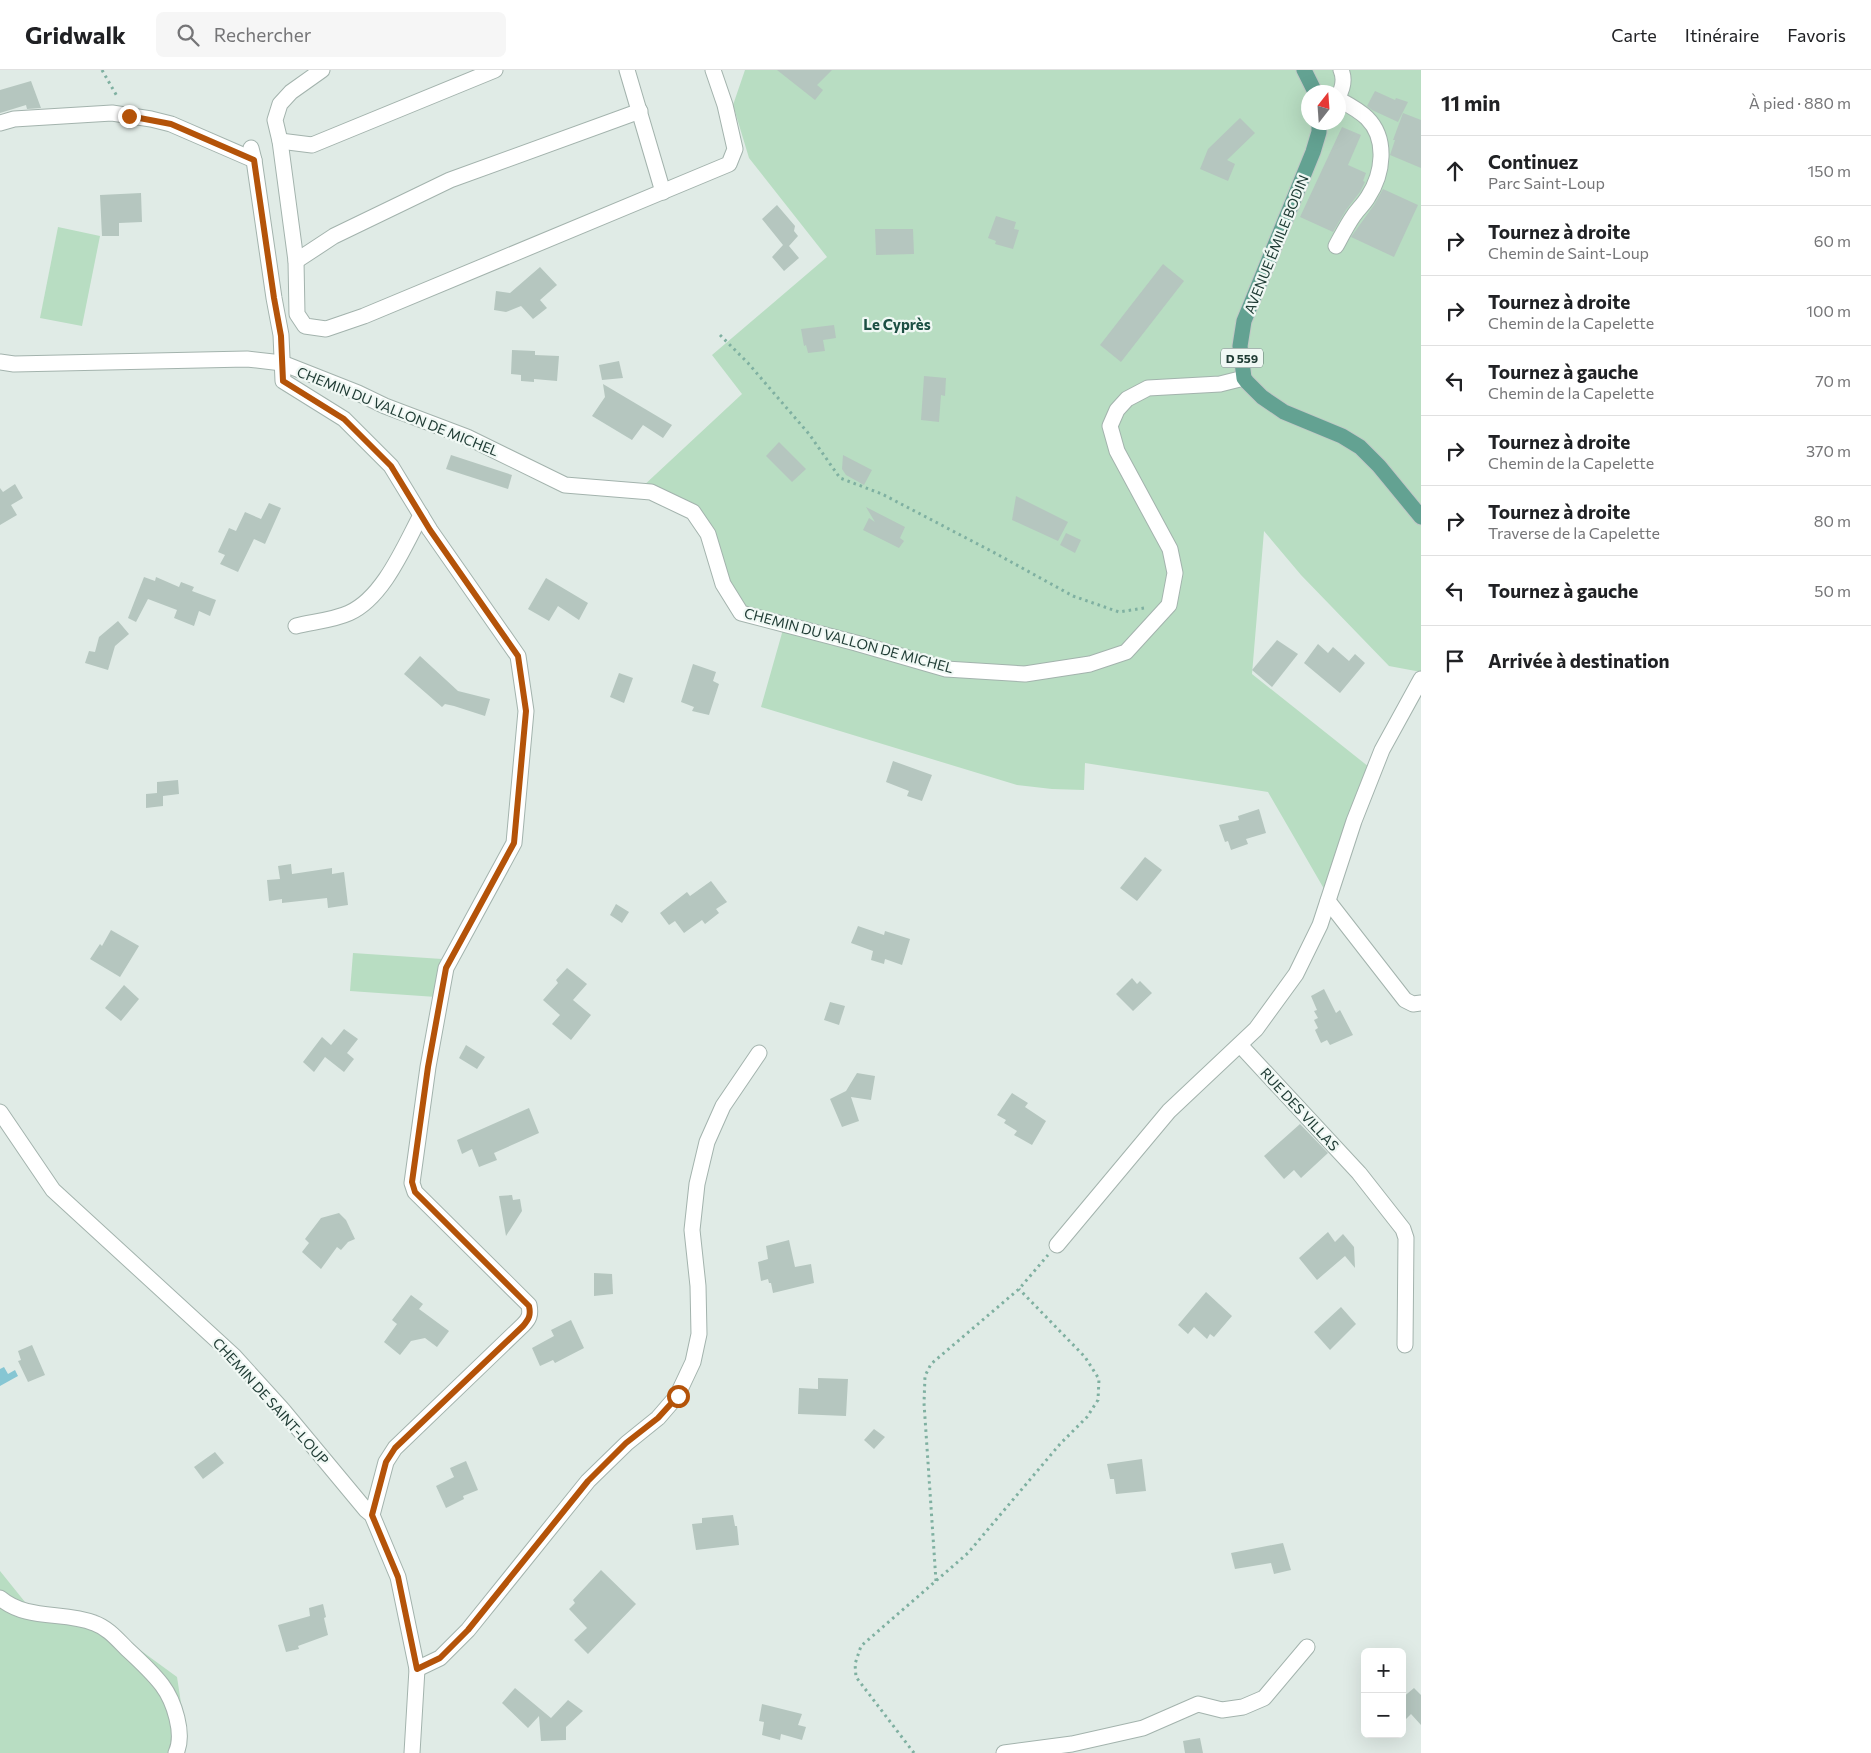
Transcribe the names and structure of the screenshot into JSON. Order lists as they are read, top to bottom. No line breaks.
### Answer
{"streets":{"main road":["AVENUE ÉMILE BODIN","D 559"],"street":["CHEMIN DU VALLON DE MICHEL","RUE DES VILLAS","CHEMIN DE SAINT-LOUP"]},"crossings":[["AVENUE ÉMILE BODIN","D 559"]],"districts":["Le Cyprès"],"north":"top","page":{"header":"Gridwalk","search":"Rechercher","nav":["Carte","Itinéraire","Favoris"],"heading":["11 min","À pied · 880 m"],"list":[["Continuez","Parc Saint-Loup","150 m"],["Tournez à droite","Chemin de Saint-Loup","60 m"],["Tournez à droite","Chemin de la Capelette","100 m"],["Tournez à gauche","Chemin de la Capelette","70 m"],["Tournez à droite","Chemin de la Capelette","370 m"],["Tournez à droite","Traverse de la Capelette","80 m"],["Tournez à gauche","50 m"],"Arrivée à destination"],"map_buttons":["+","−"]}}
